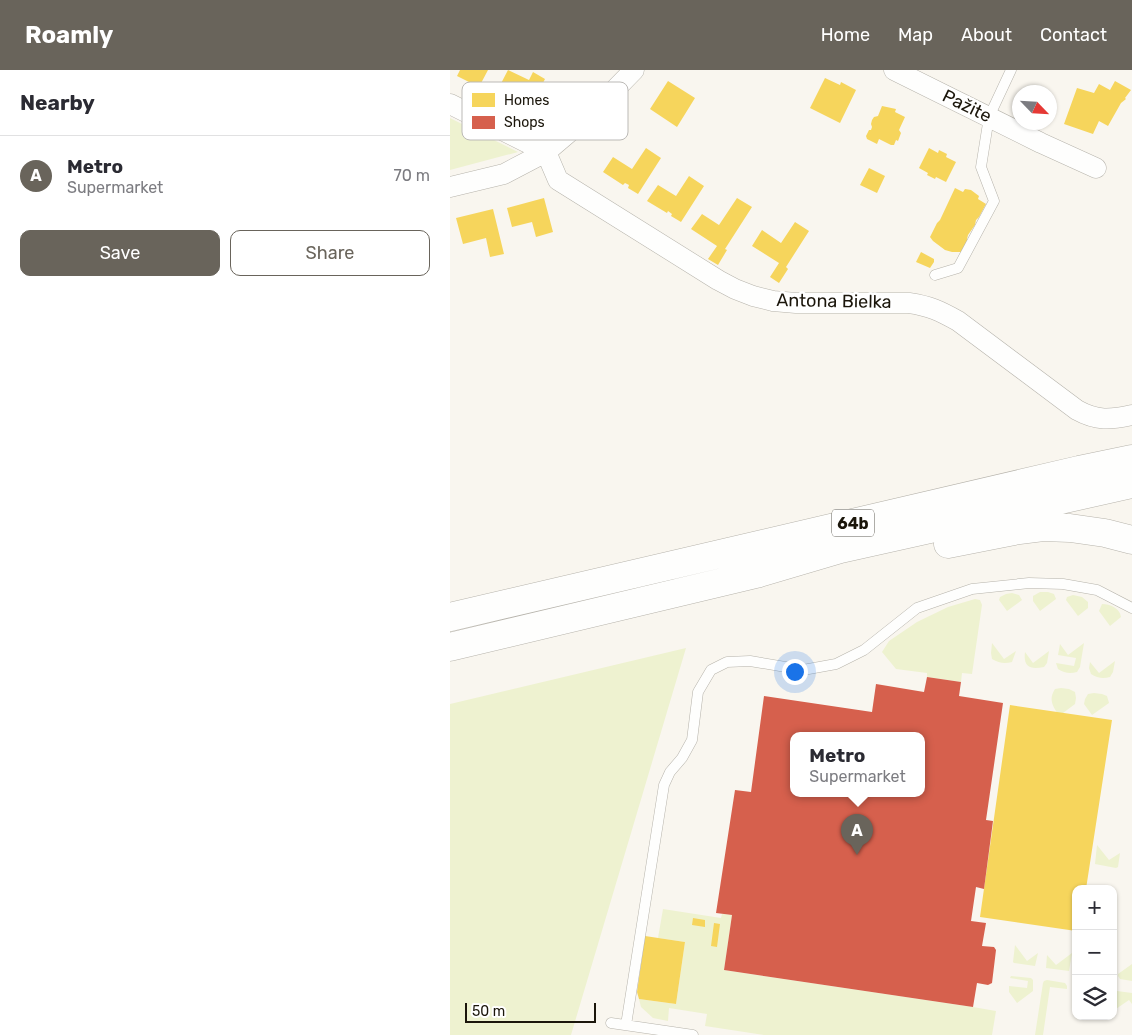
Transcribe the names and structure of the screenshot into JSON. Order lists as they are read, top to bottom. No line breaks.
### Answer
{"streets":{"main road":["64b"],"street":["Pažite","Antona Bielka"]},"legend":["Homes","Shops"],"scale_bar":"50 m","north":"bottom right","page":{"header":"Roamly","nav":["Home","Map","About","Contact"],"heading":"Nearby","list":[{"mark":"A","name":"Metro","note":"Supermarket","value":"70 m"}],"buttons":["Save","Share"],"popup":["Metro","Supermarket"],"pins":"A","map_buttons":["+","−"],"scale":"50 m"}}
